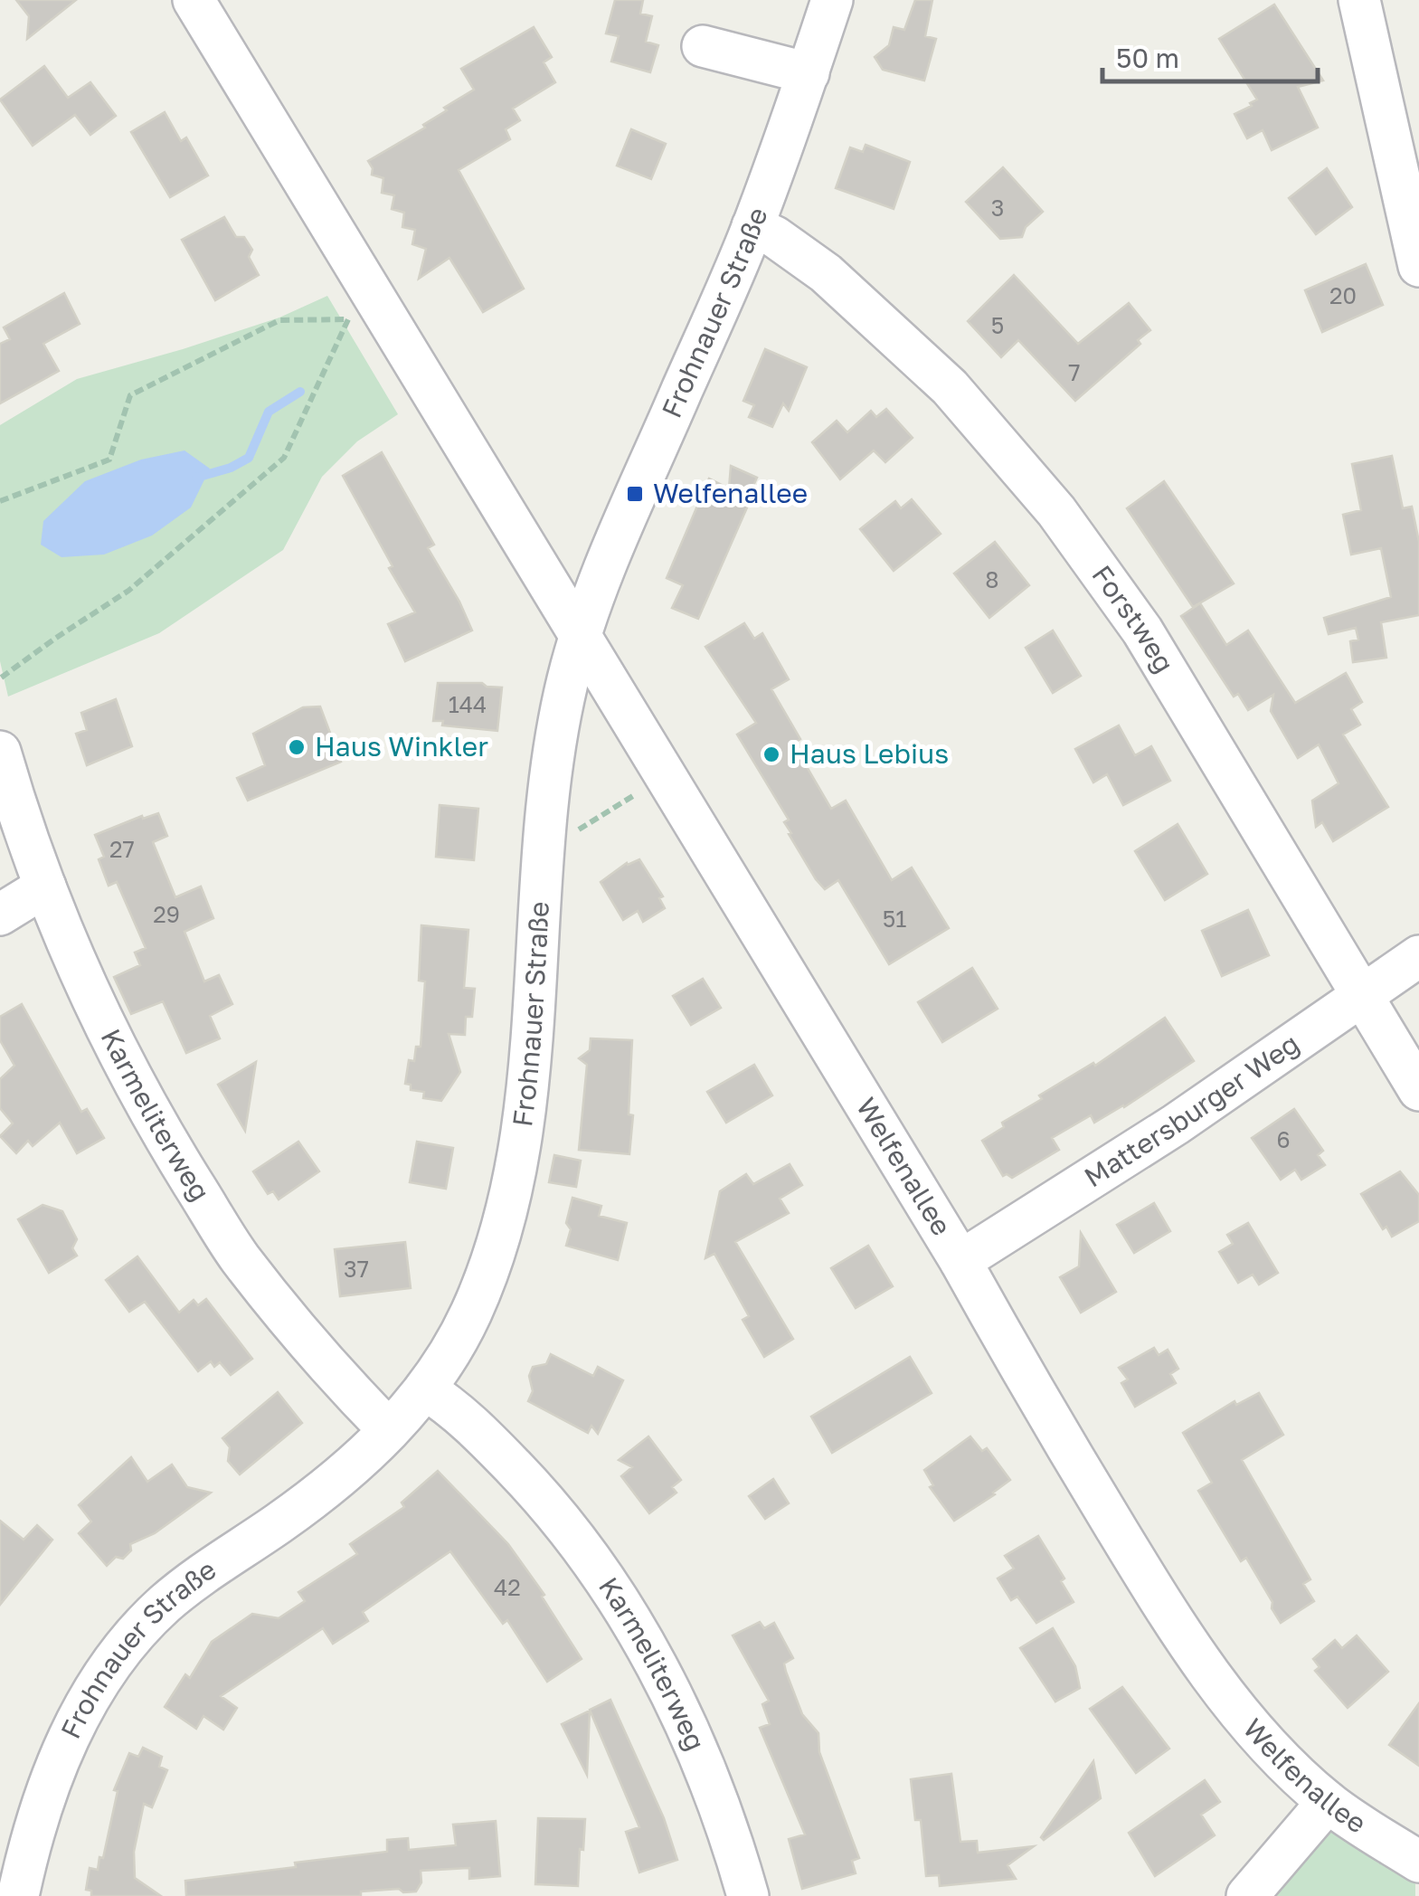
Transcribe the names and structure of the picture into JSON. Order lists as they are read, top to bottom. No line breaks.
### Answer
{"streets":{"street":["Frohnauer Straße","Forstweg","Mattersburger Weg","Karmeliterweg","Welfenallee"]},"crossings":[["Frohnauer Straße","Forstweg"],["Frohnauer Straße","Karmeliterweg"],["Frohnauer Straße","Welfenallee"],["Forstweg","Mattersburger Weg"],["Mattersburger Weg","Welfenallee"]],"places":{"transit":["Welfenallee"],"other":["Haus Winkler","Haus Lebius"]},"house_numbers":["3","20","5","7","8","144","27","29","51","6","37","42"],"scale_bar":"50 m"}
